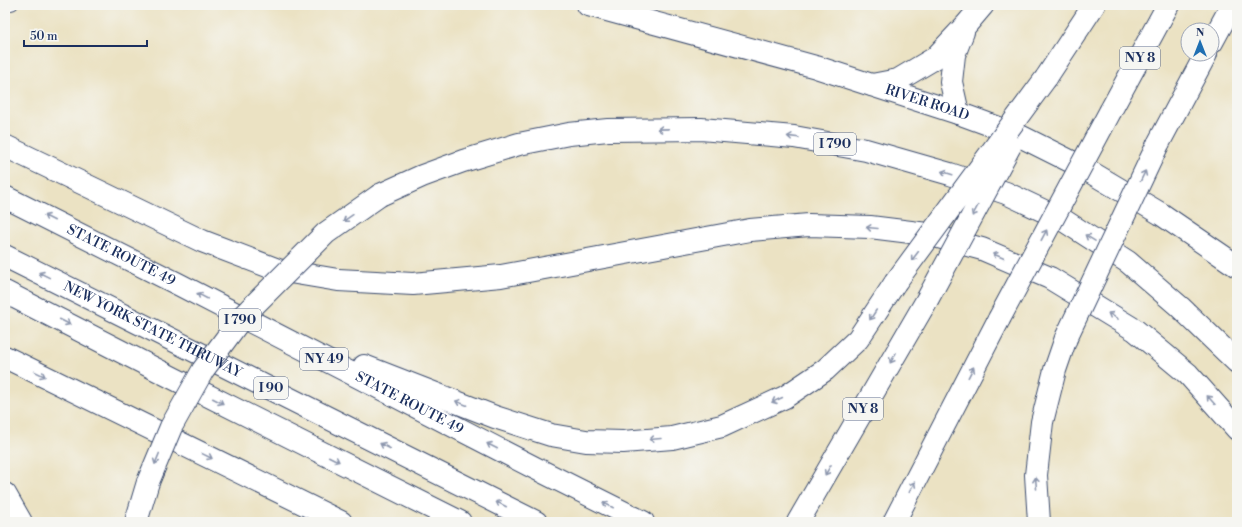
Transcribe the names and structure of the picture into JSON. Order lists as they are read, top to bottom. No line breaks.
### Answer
{"streets":{"main road":["NY 8","RIVER ROAD","I 790","STATE ROUTE 49","NEW YORK STATE THRUWAY","NY 49","I 90"]},"scale_bar":"50 m","north":"top"}
